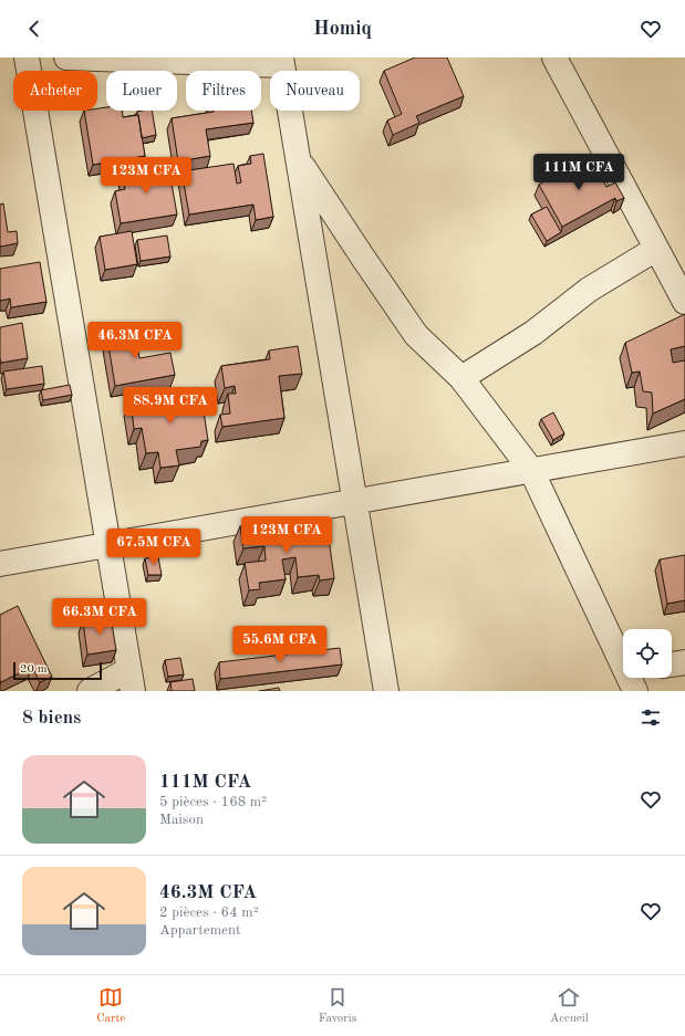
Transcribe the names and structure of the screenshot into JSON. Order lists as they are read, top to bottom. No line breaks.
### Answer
{"scale_bar":"20 m","page":{"header":"Homiq","chip":["Acheter","Louer","Filtres","Nouveau"],"price":["111M CFA","123M CFA","46.3M CFA","88.9M CFA","123M CFA","67.5M CFA","66.3M CFA","55.6M CFA"],"scale":"20 m","heading":"8 biens","list":[{"name":"111M CFA","note":"5 pièces · 168 m² · Maison"},{"name":"46.3M CFA","note":"2 pièces · 64 m² · Appartement"}],"tabs":["Carte","Favoris","Accueil"]}}
